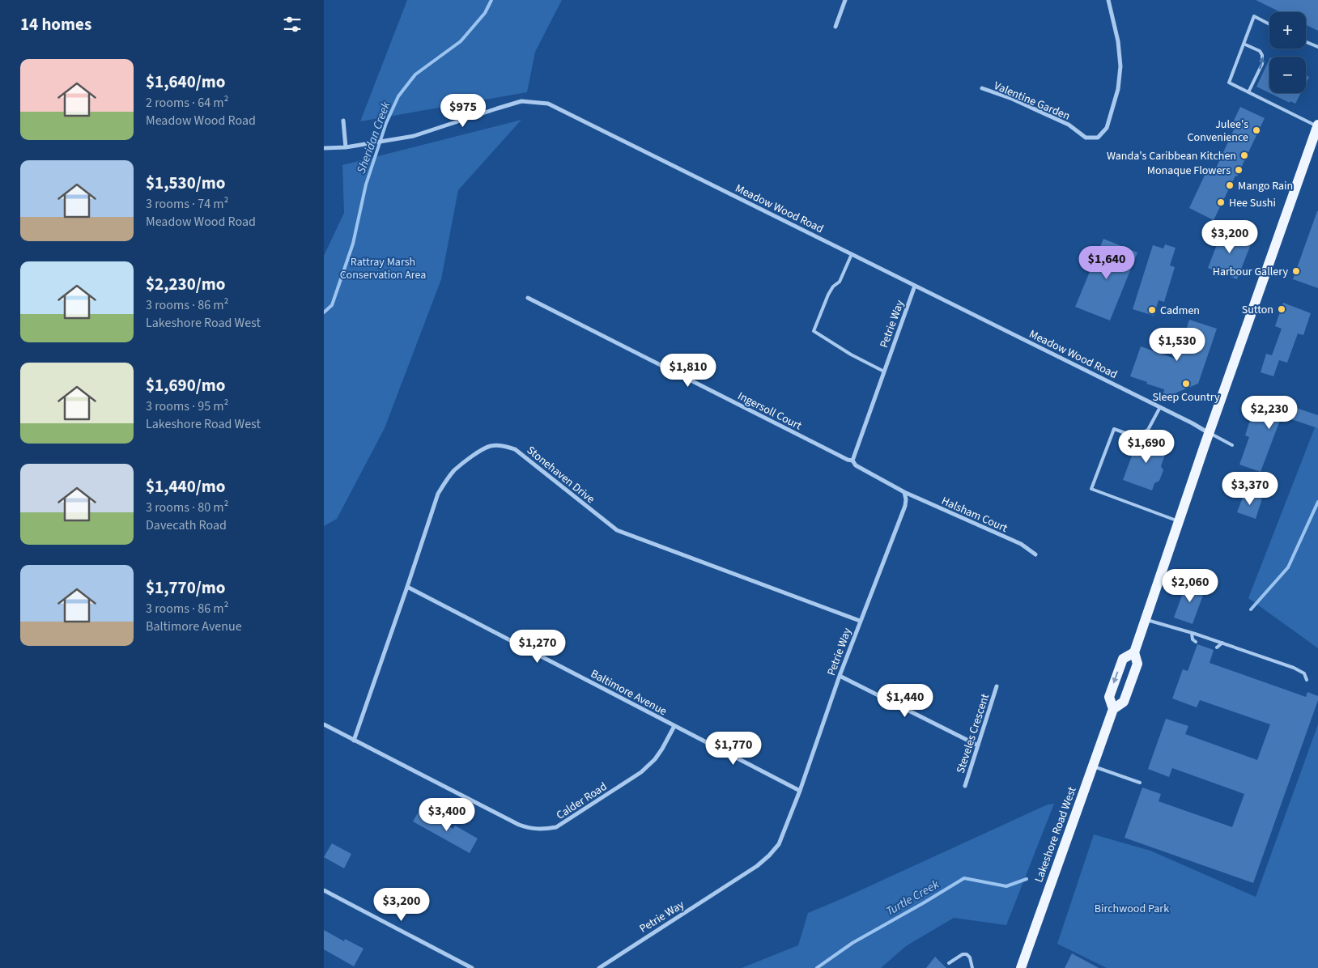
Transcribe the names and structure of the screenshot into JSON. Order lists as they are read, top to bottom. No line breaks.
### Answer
{"streets":{"main road":["Lakeshore Road West"],"street":["Valentine Garden","Meadow Wood Road","Petrie Way","Ingersoll Court","Stonehaven Drive","Halsham Court","Baltimore Avenue","Steveles Crescent","Calder Road"]},"crossings":[["Meadow Wood Road","Petrie Way"],["Meadow Wood Road","Lakeshore Road West"],["Petrie Way","Ingersoll Court"],["Petrie Way","Stonehaven Drive"],["Petrie Way","Halsham Court"],["Petrie Way","Baltimore Avenue"],["Stonehaven Drive","Baltimore Avenue"],["Stonehaven Drive","Calder Road"],["Baltimore Avenue","Calder Road"]],"water":["Sheridan Creek","Turtle Creek"],"parks":["Rattray Marsh Conservation Area","Birchwood Park"],"places":["Julee's Convenience","Wanda's Caribbean Kitchen","Monaque Flowers","Mango Rain","Hee Sushi","Harbour Gallery","Sutton","Cadmen","Sleep Country"],"page":{"heading":"14 homes","map_buttons":["+","−"],"list":[{"name":"$1,640/mo","note":"2 rooms · 64 m² · Meadow Wood Road"},{"name":"$1,530/mo","note":"3 rooms · 74 m² · Meadow Wood Road"},{"name":"$2,230/mo","note":"3 rooms · 86 m² · Lakeshore Road West"},{"name":"$1,690/mo","note":"3 rooms · 95 m² · Lakeshore Road West"},{"name":"$1,440/mo","note":"3 rooms · 80 m² · Davecath Road"},{"name":"$1,770/mo","note":"3 rooms · 86 m² · Baltimore Avenue"}],"price":["$975","$3,200","$1,640","$1,530","$1,810","$2,230","$1,690","$3,370","$2,060","$1,270","$1,440","$1,770","$3,400","$3,200"]}}
